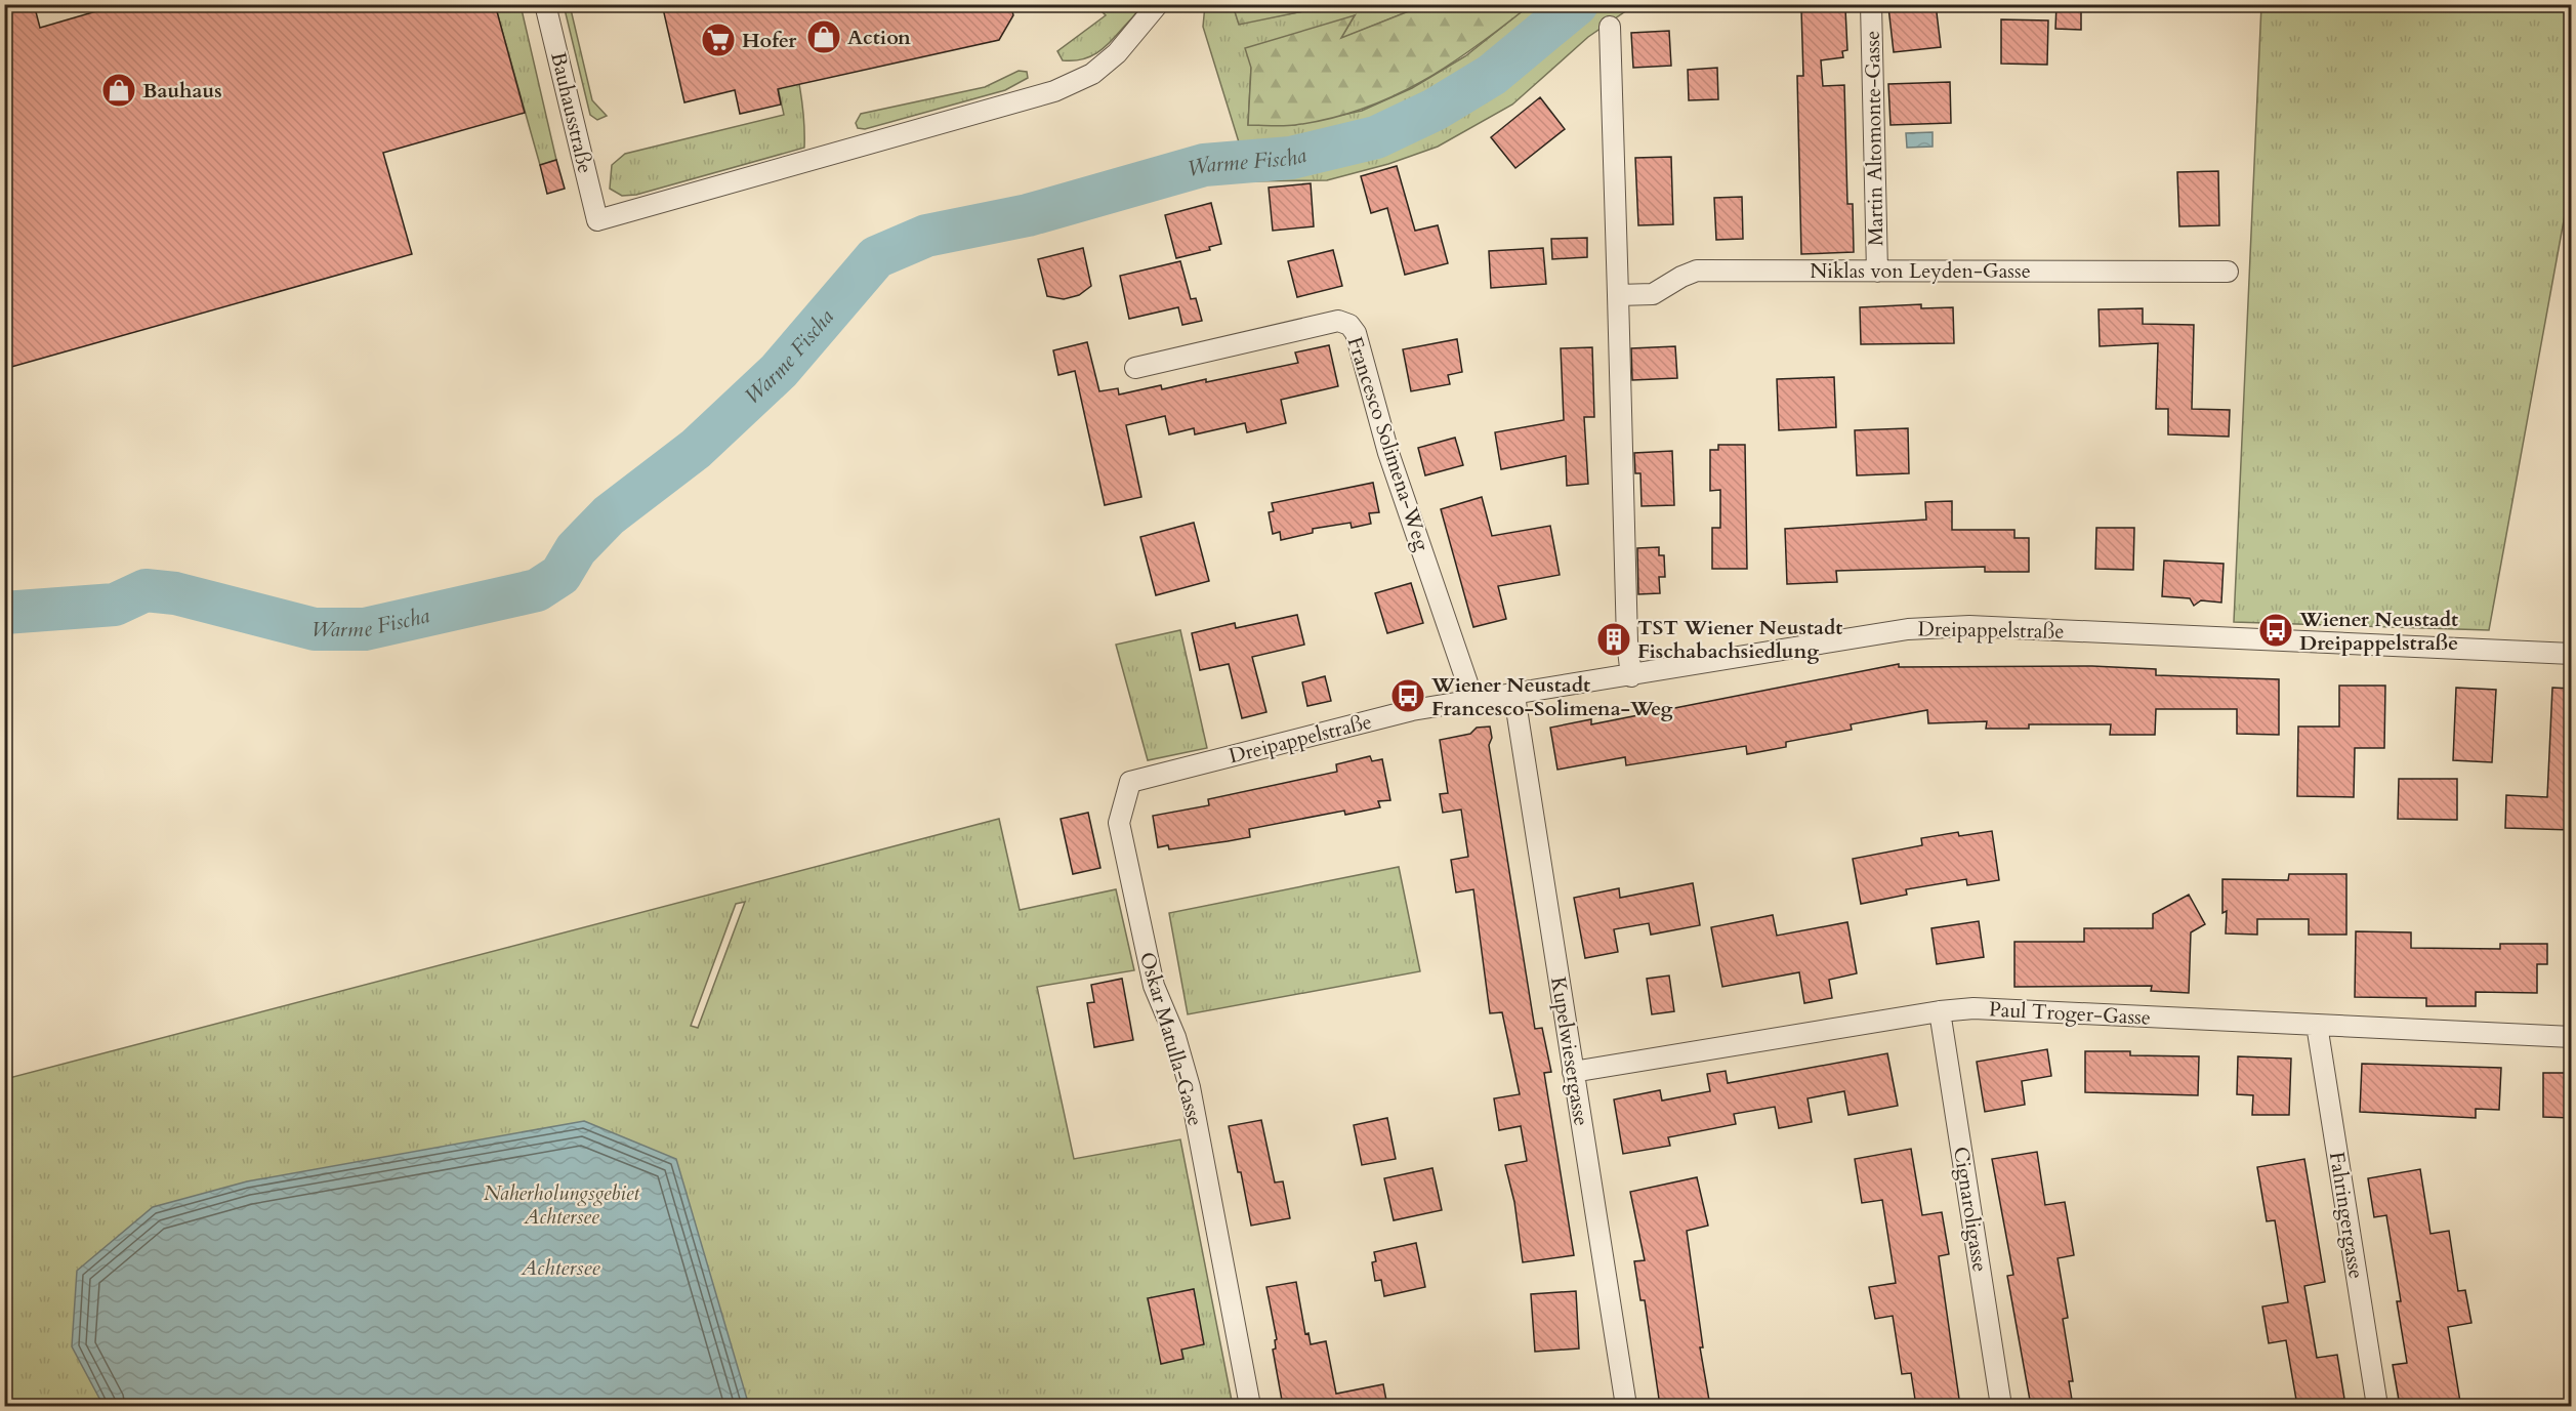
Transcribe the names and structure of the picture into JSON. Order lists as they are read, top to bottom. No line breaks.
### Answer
{"streets":{"street":["Bauhausstraße","Martin Altomonte-Gasse","Niklas von Leyden-Gasse","Francesco Solimena-Weg","Dreipappelstraße","Paul Troger-Gasse","Oskar Matulla-Gasse","Kupelwiesergasse","Cignaroligasse","Fahringergasse"]},"crossings":[["Martin Altomonte-Gasse","Niklas von Leyden-Gasse"],["Francesco Solimena-Weg","Dreipappelstraße"],["Dreipappelstraße","Oskar Matulla-Gasse"],["Dreipappelstraße","Kupelwiesergasse"],["Paul Troger-Gasse","Kupelwiesergasse"],["Paul Troger-Gasse","Cignaroligasse"],["Paul Troger-Gasse","Fahringergasse"]],"water":["Warme Fischa","Achtersee"],"parks":["Naherholungsgebiet Achtersee"],"places":{"shop":["Action","Bauhaus"],"supermarket":["Hofer"],"bus stop":["Wiener Neustadt Dreipappelstraße","Wiener Neustadt Francesco-Solimena-Weg"],"building":["TST Wiener Neustadt Fischabachsiedlung"]}}
